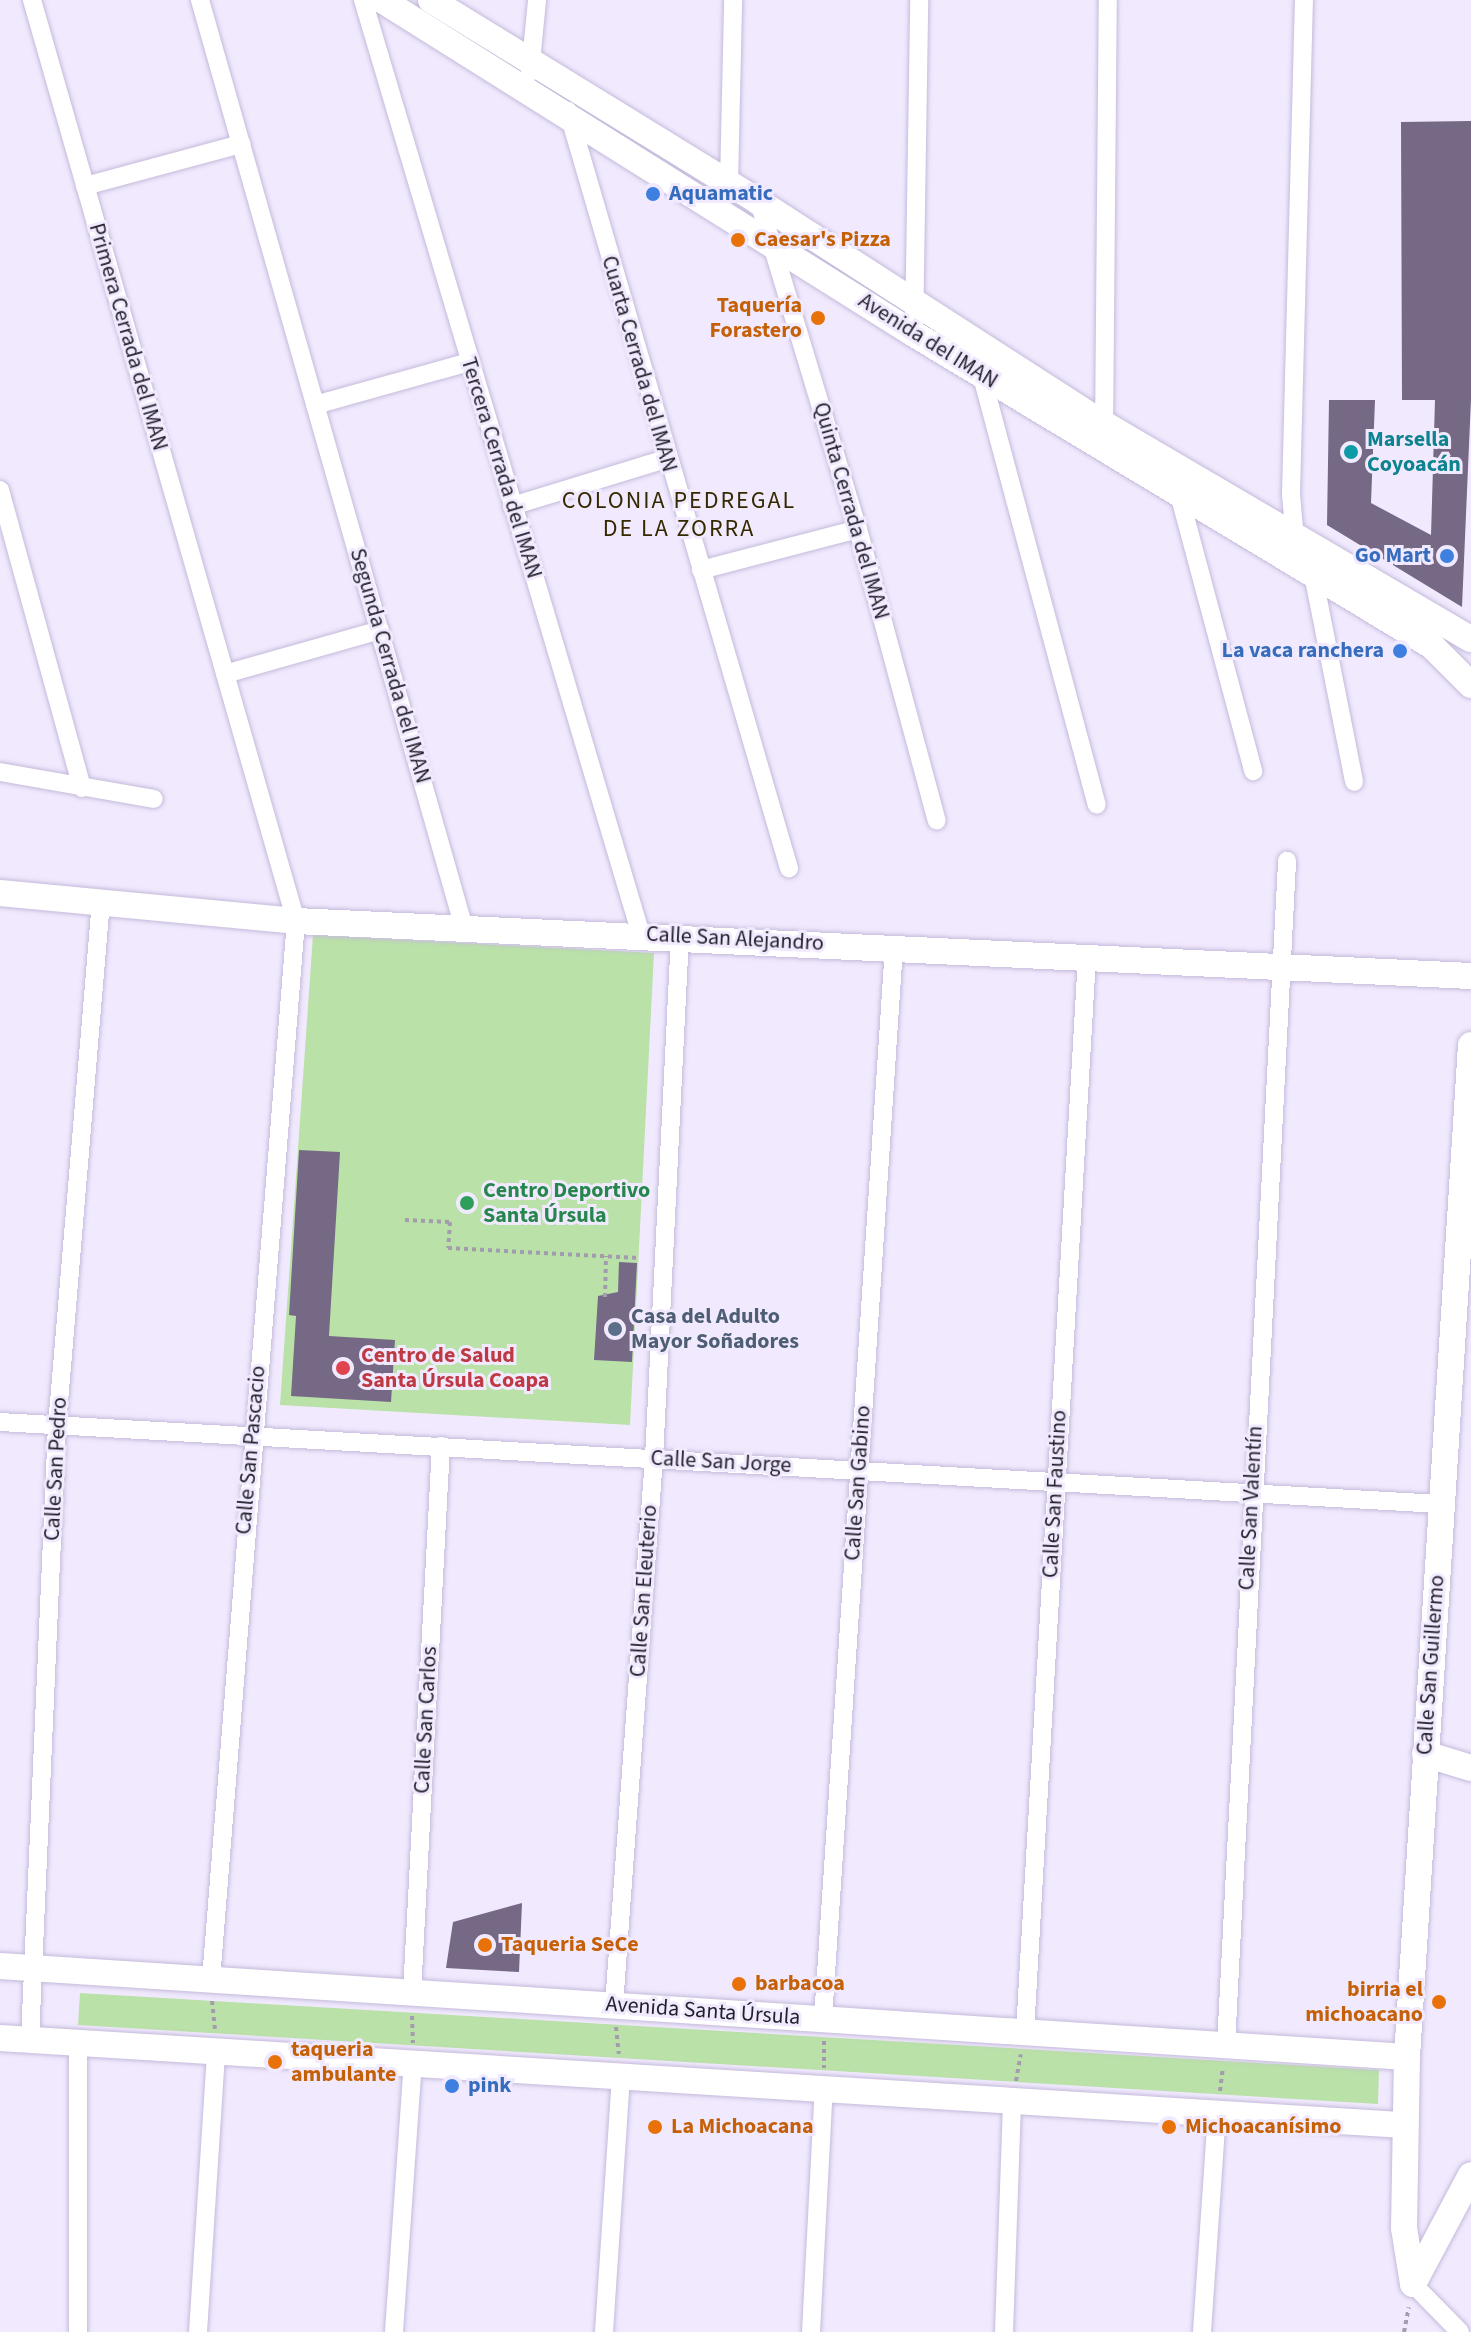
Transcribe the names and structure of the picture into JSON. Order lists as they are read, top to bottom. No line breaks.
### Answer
{"streets":{"street":["Primera Cerrada del IMAN","Avenida del IMAN","Cuarta Cerrada del IMAN","Tercera Cerrada del IMAN","Quinta Cerrada del IMAN","Segunda Cerrada del IMAN","Calle San Alejandro","Calle San Pascacio","Calle San Jorge","Calle San Pedro","Calle San Gabino","Calle San Faustino","Calle San Valentín","Calle San Eleuterio","Calle San Guillermo","Calle San Carlos","Avenida Santa Úrsula"]},"crossings":[["Primera Cerrada del IMAN","Calle San Alejandro"],["Primera Cerrada del IMAN","Calle San Pascacio"],["Avenida del IMAN","Cuarta Cerrada del IMAN"],["Avenida del IMAN","Quinta Cerrada del IMAN"],["Tercera Cerrada del IMAN","Calle San Alejandro"],["Segunda Cerrada del IMAN","Calle San Alejandro"],["Calle San Alejandro","Calle San Pascacio"],["Calle San Alejandro","Calle San Pedro"],["Calle San Alejandro","Calle San Gabino"],["Calle San Alejandro","Calle San Faustino"],["Calle San Alejandro","Calle San Valentín"],["Calle San Alejandro","Calle San Eleuterio"],["Calle San Pascacio","Calle San Jorge"],["Calle San Pascacio","Avenida Santa Úrsula"],["Calle San Jorge","Calle San Pedro"],["Calle San Jorge","Calle San Gabino"],["Calle San Jorge","Calle San Faustino"],["Calle San Jorge","Calle San Valentín"],["Calle San Jorge","Calle San Eleuterio"],["Calle San Jorge","Calle San Guillermo"],["Calle San Jorge","Calle San Carlos"],["Calle San Pedro","Avenida Santa Úrsula"],["Calle San Gabino","Avenida Santa Úrsula"],["Calle San Faustino","Avenida Santa Úrsula"],["Calle San Valentín","Avenida Santa Úrsula"],["Calle San Eleuterio","Avenida Santa Úrsula"],["Calle San Guillermo","Avenida Santa Úrsula"],["Calle San Carlos","Avenida Santa Úrsula"]],"districts":["COLONIA PEDREGAL DE LA ZORRA"],"places":["Aquamatic","Caesar's Pizza","Taquería Forastero","Marsella Coyoacán","Go Mart","La vaca ranchera","Centro Deportivo Santa Úrsula","Casa del Adulto Mayor Soñadores","Centro de Salud Santa Úrsula Coapa","Taqueria SeCe","barbacoa","birria el michoacano","taqueria ambulante","pink","La Michoacana","Michoacanísimo"]}
